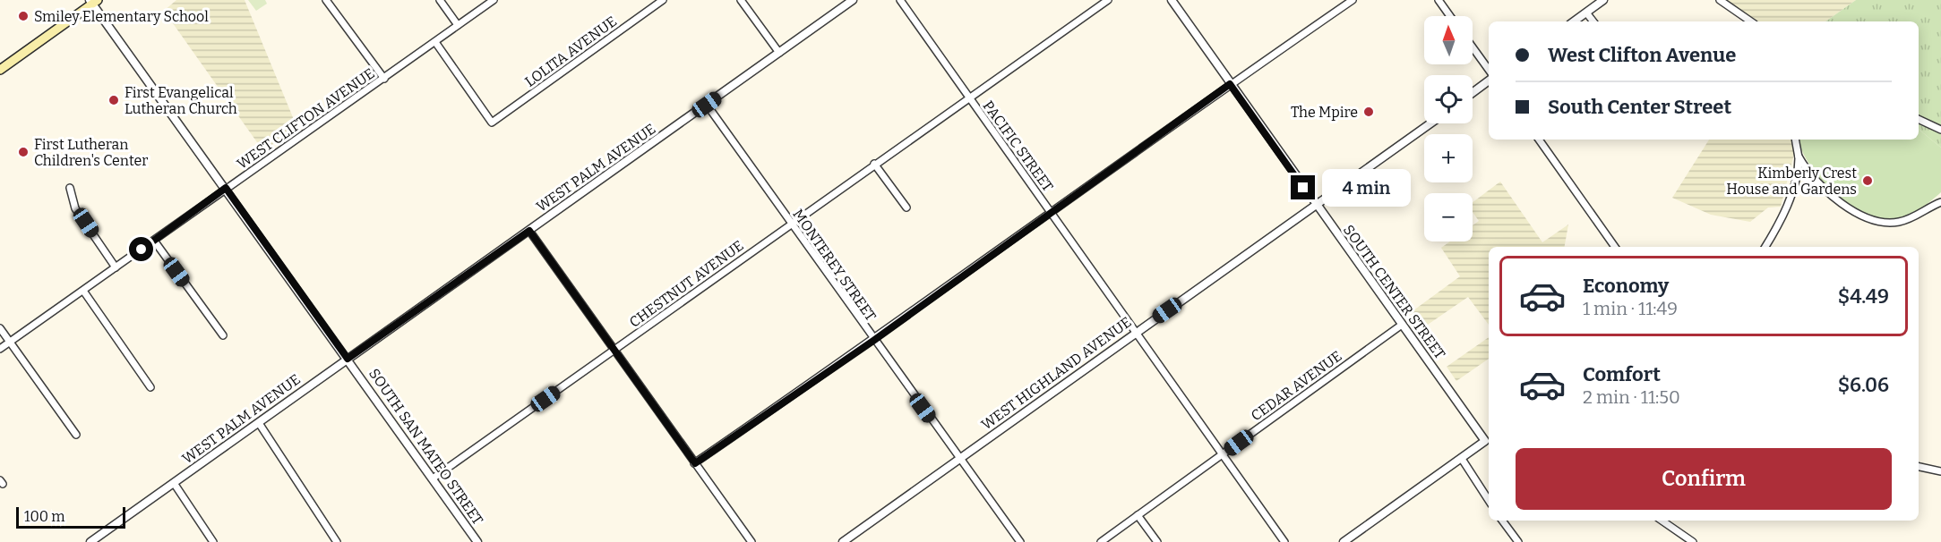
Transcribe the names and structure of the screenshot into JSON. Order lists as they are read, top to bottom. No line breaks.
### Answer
{"streets":{"street":["LOLITA AVENUE","WEST CLIFTON AVENUE","PACIFIC STREET","WEST PALM AVENUE","MONTEREY STREET","CHESTNUT AVENUE","SOUTH CENTER STREET","WEST HIGHLAND AVENUE","CEDAR AVENUE","SOUTH SAN MATEO STREET"]},"crossings":[["LOLITA AVENUE","WEST CLIFTON AVENUE"],["WEST CLIFTON AVENUE","SOUTH SAN MATEO STREET"],["PACIFIC STREET","CHESTNUT AVENUE"],["PACIFIC STREET","WEST HIGHLAND AVENUE"],["PACIFIC STREET","CEDAR AVENUE"],["WEST PALM AVENUE","MONTEREY STREET"],["WEST PALM AVENUE","SOUTH SAN MATEO STREET"],["MONTEREY STREET","CHESTNUT AVENUE"],["MONTEREY STREET","WEST HIGHLAND AVENUE"],["CHESTNUT AVENUE","SOUTH SAN MATEO STREET"],["SOUTH CENTER STREET","WEST HIGHLAND AVENUE"],["SOUTH CENTER STREET","CEDAR AVENUE"]],"places":["Smiley Elementary School","First Evangelical Lutheran Church","The Mpire","First Lutheran Children's Center","Kimberly Crest House and Gardens"],"scale_bar":"100 m","north":"top","page":{"map_buttons":["+","−"],"banner":["West Clifton Avenue","South Center Street"],"bubble":"4 min","list":[{"name":"Economy","note":"1 min · 11:49","value":"$4.49"},{"name":"Comfort","note":"2 min · 11:50","value":"$6.06"}],"buttons":"Confirm","scale":"100 m"}}
